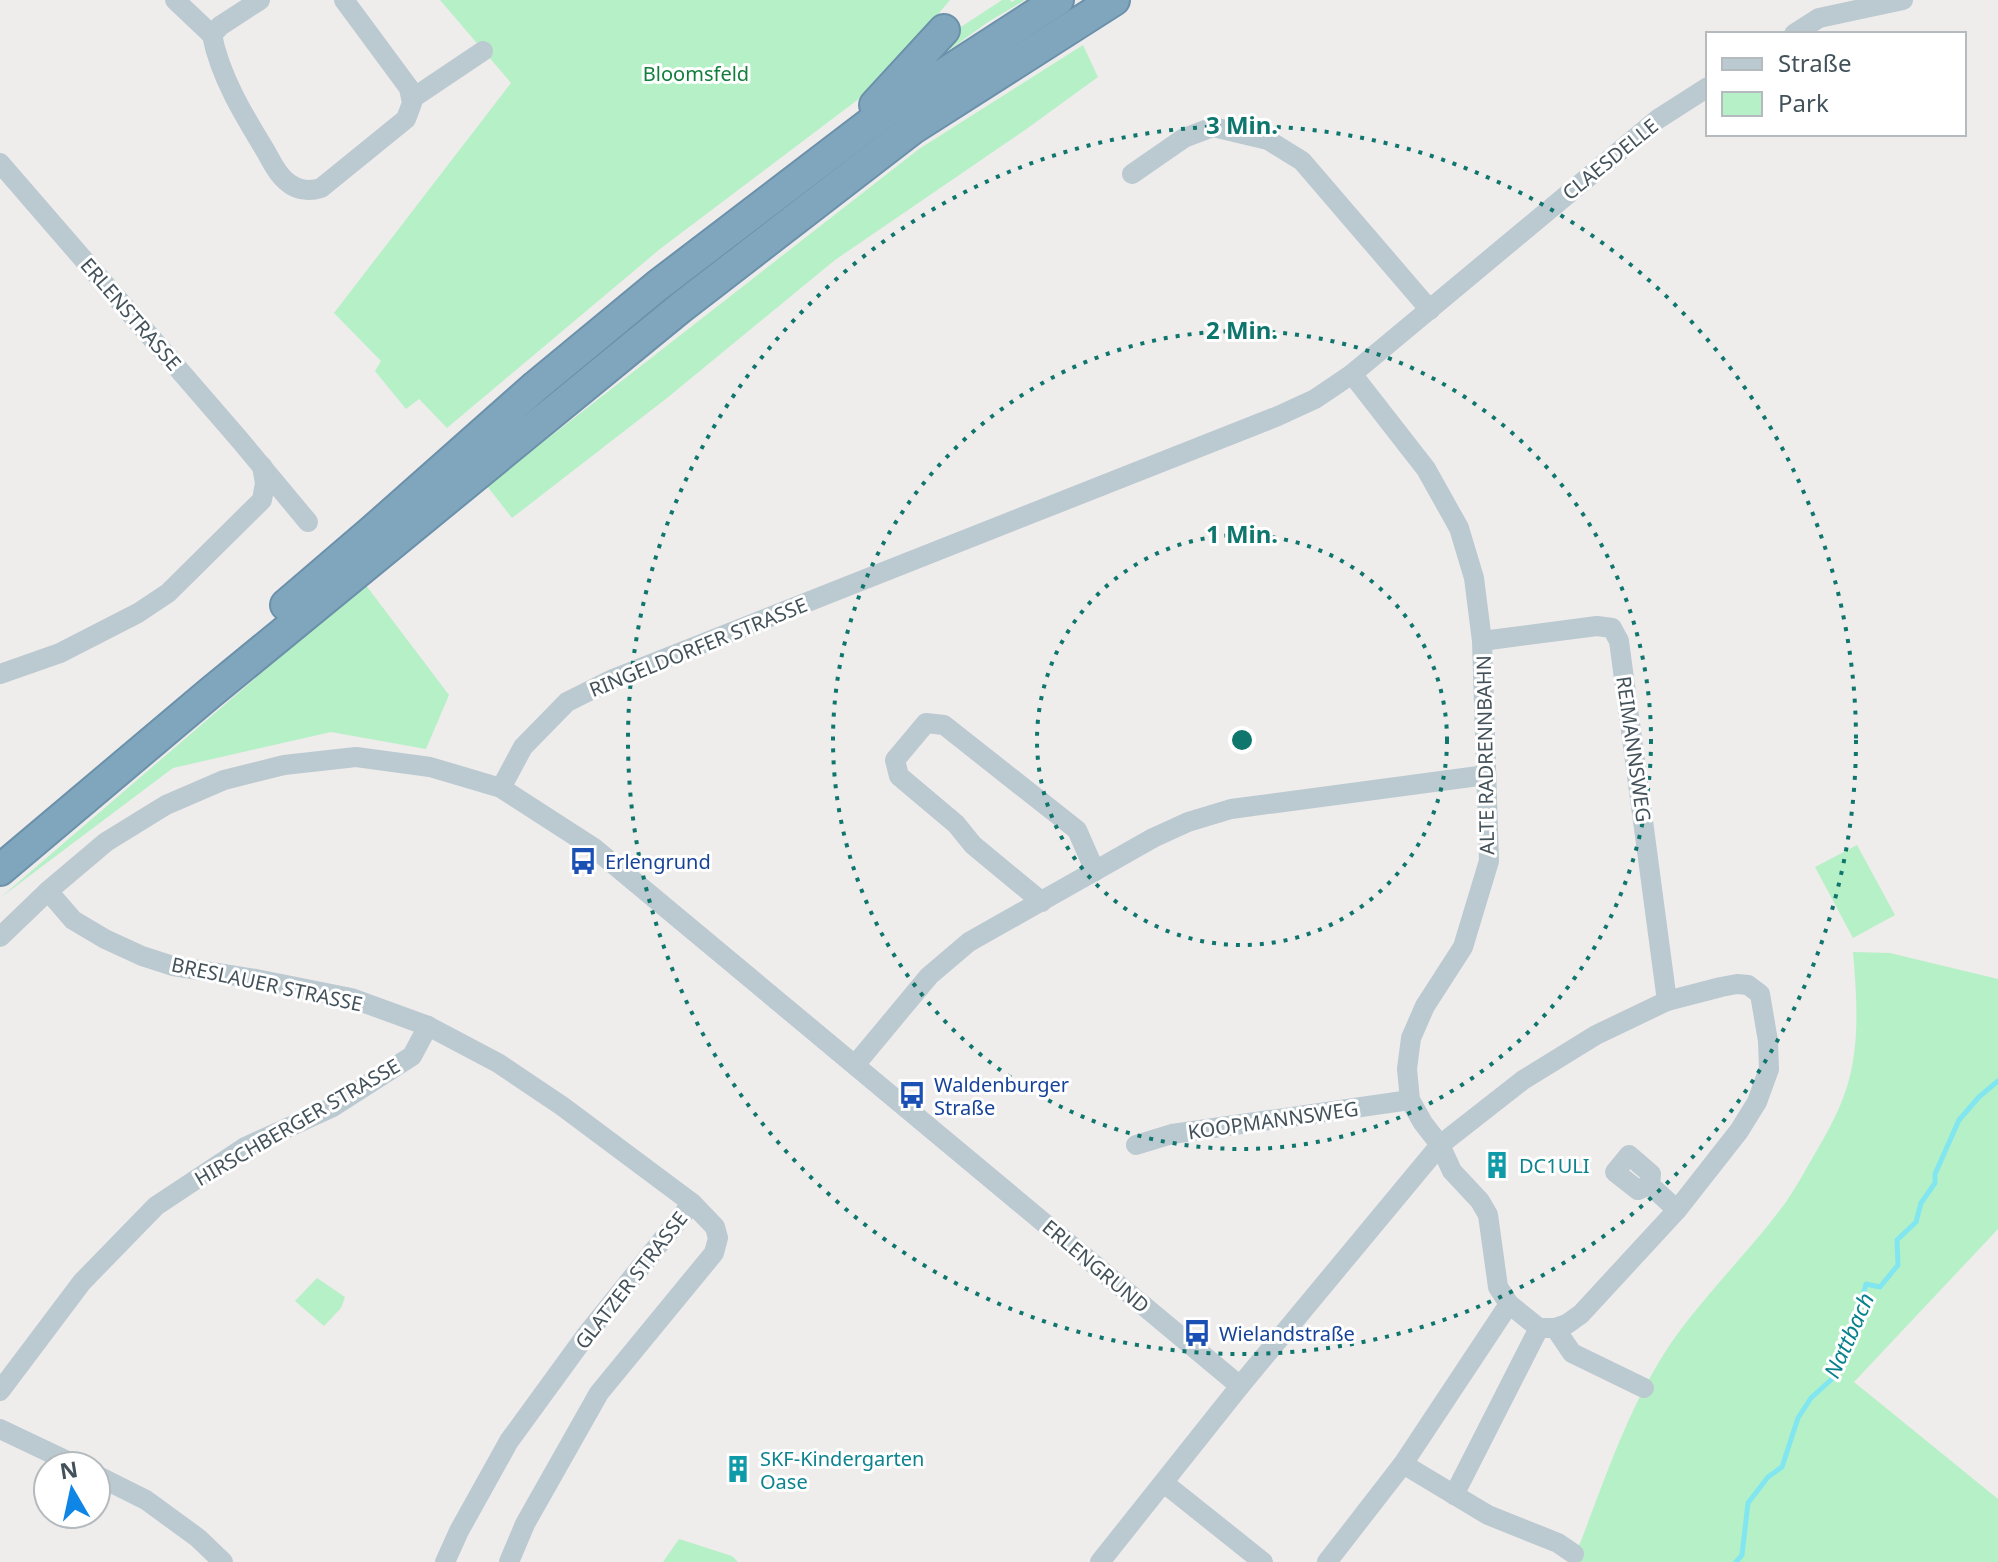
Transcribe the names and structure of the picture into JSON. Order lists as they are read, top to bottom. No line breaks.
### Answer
{"streets":{"street":["CLAESDELLE","ERLENSTRASSE","RINGELDORFER STRASSE","REIMANNSWEG","ALTE RADRENNBAHN","BRESLAUER STRASSE","KOOPMANNSWEG","HIRSCHBERGER STRASSE","ERLENGRUND","GLATZER STRASSE"]},"crossings":[["CLAESDELLE","RINGELDORFER STRASSE"],["RINGELDORFER STRASSE","ALTE RADRENNBAHN"],["RINGELDORFER STRASSE","ERLENGRUND"],["REIMANNSWEG","ALTE RADRENNBAHN"],["ALTE RADRENNBAHN","KOOPMANNSWEG"],["BRESLAUER STRASSE","HIRSCHBERGER STRASSE"],["BRESLAUER STRASSE","GLATZER STRASSE"]],"water":["Nattbach"],"parks":["Bloomsfeld"],"places":{"bus stop":["Erlengrund","Waldenburger Straße","Wielandstraße"],"building":["DC1ULI","SKF-Kindergarten Oase"]},"legend":["Straße","Park"],"north":"top","rings":["3 Min.","2 Min.","1 Min."]}
